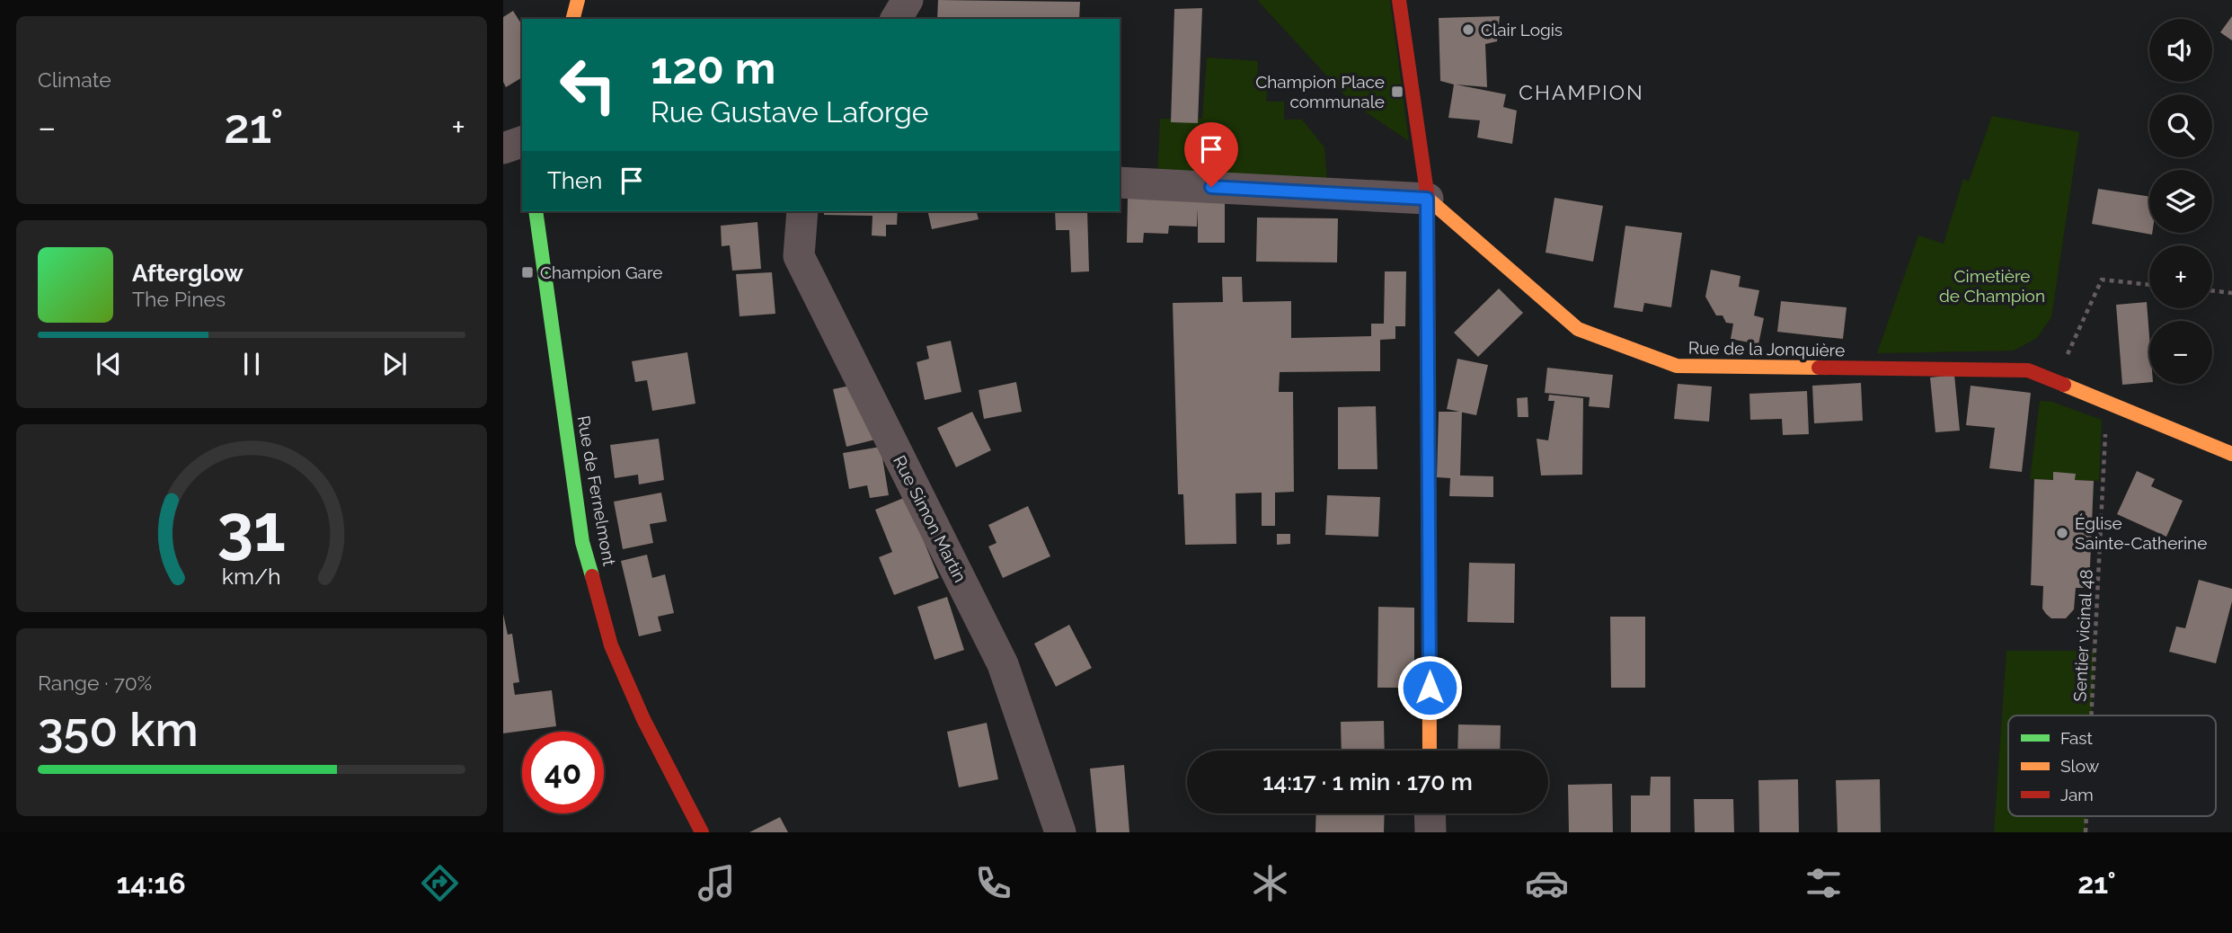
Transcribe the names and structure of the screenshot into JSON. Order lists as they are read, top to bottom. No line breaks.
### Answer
{"streets":{"street":["Rue de la Jonquière","Rue de Fernelmont","Rue Simon Martin"],"path":["Sentier vicinal 48"]},"crossings":[["Rue de la Jonquière","Sentier vicinal 48"]],"districts":["CHAMPION"],"parks":["Cimetière de Champion"],"places":{"other":["Clair Logis","Église Sainte-Catherine"],"transit":["Champion Place communale","Champion Gare"]},"legend":["Fast","Slow","Jam"],"page":{"tile":["Climate",["Range · 70%","350 km"]],"map_buttons":["+","−"],"turn":["120 m","Rue Gustave Laforge"],"heat":["−","21°","+"],"then":"Then","song":["Afterglow","The Pines"],"limit":"40","trip":"14:17 · 1 min · 170 m","tabs":["14:16","21°"],"gauge":["31","km/h"]}}
